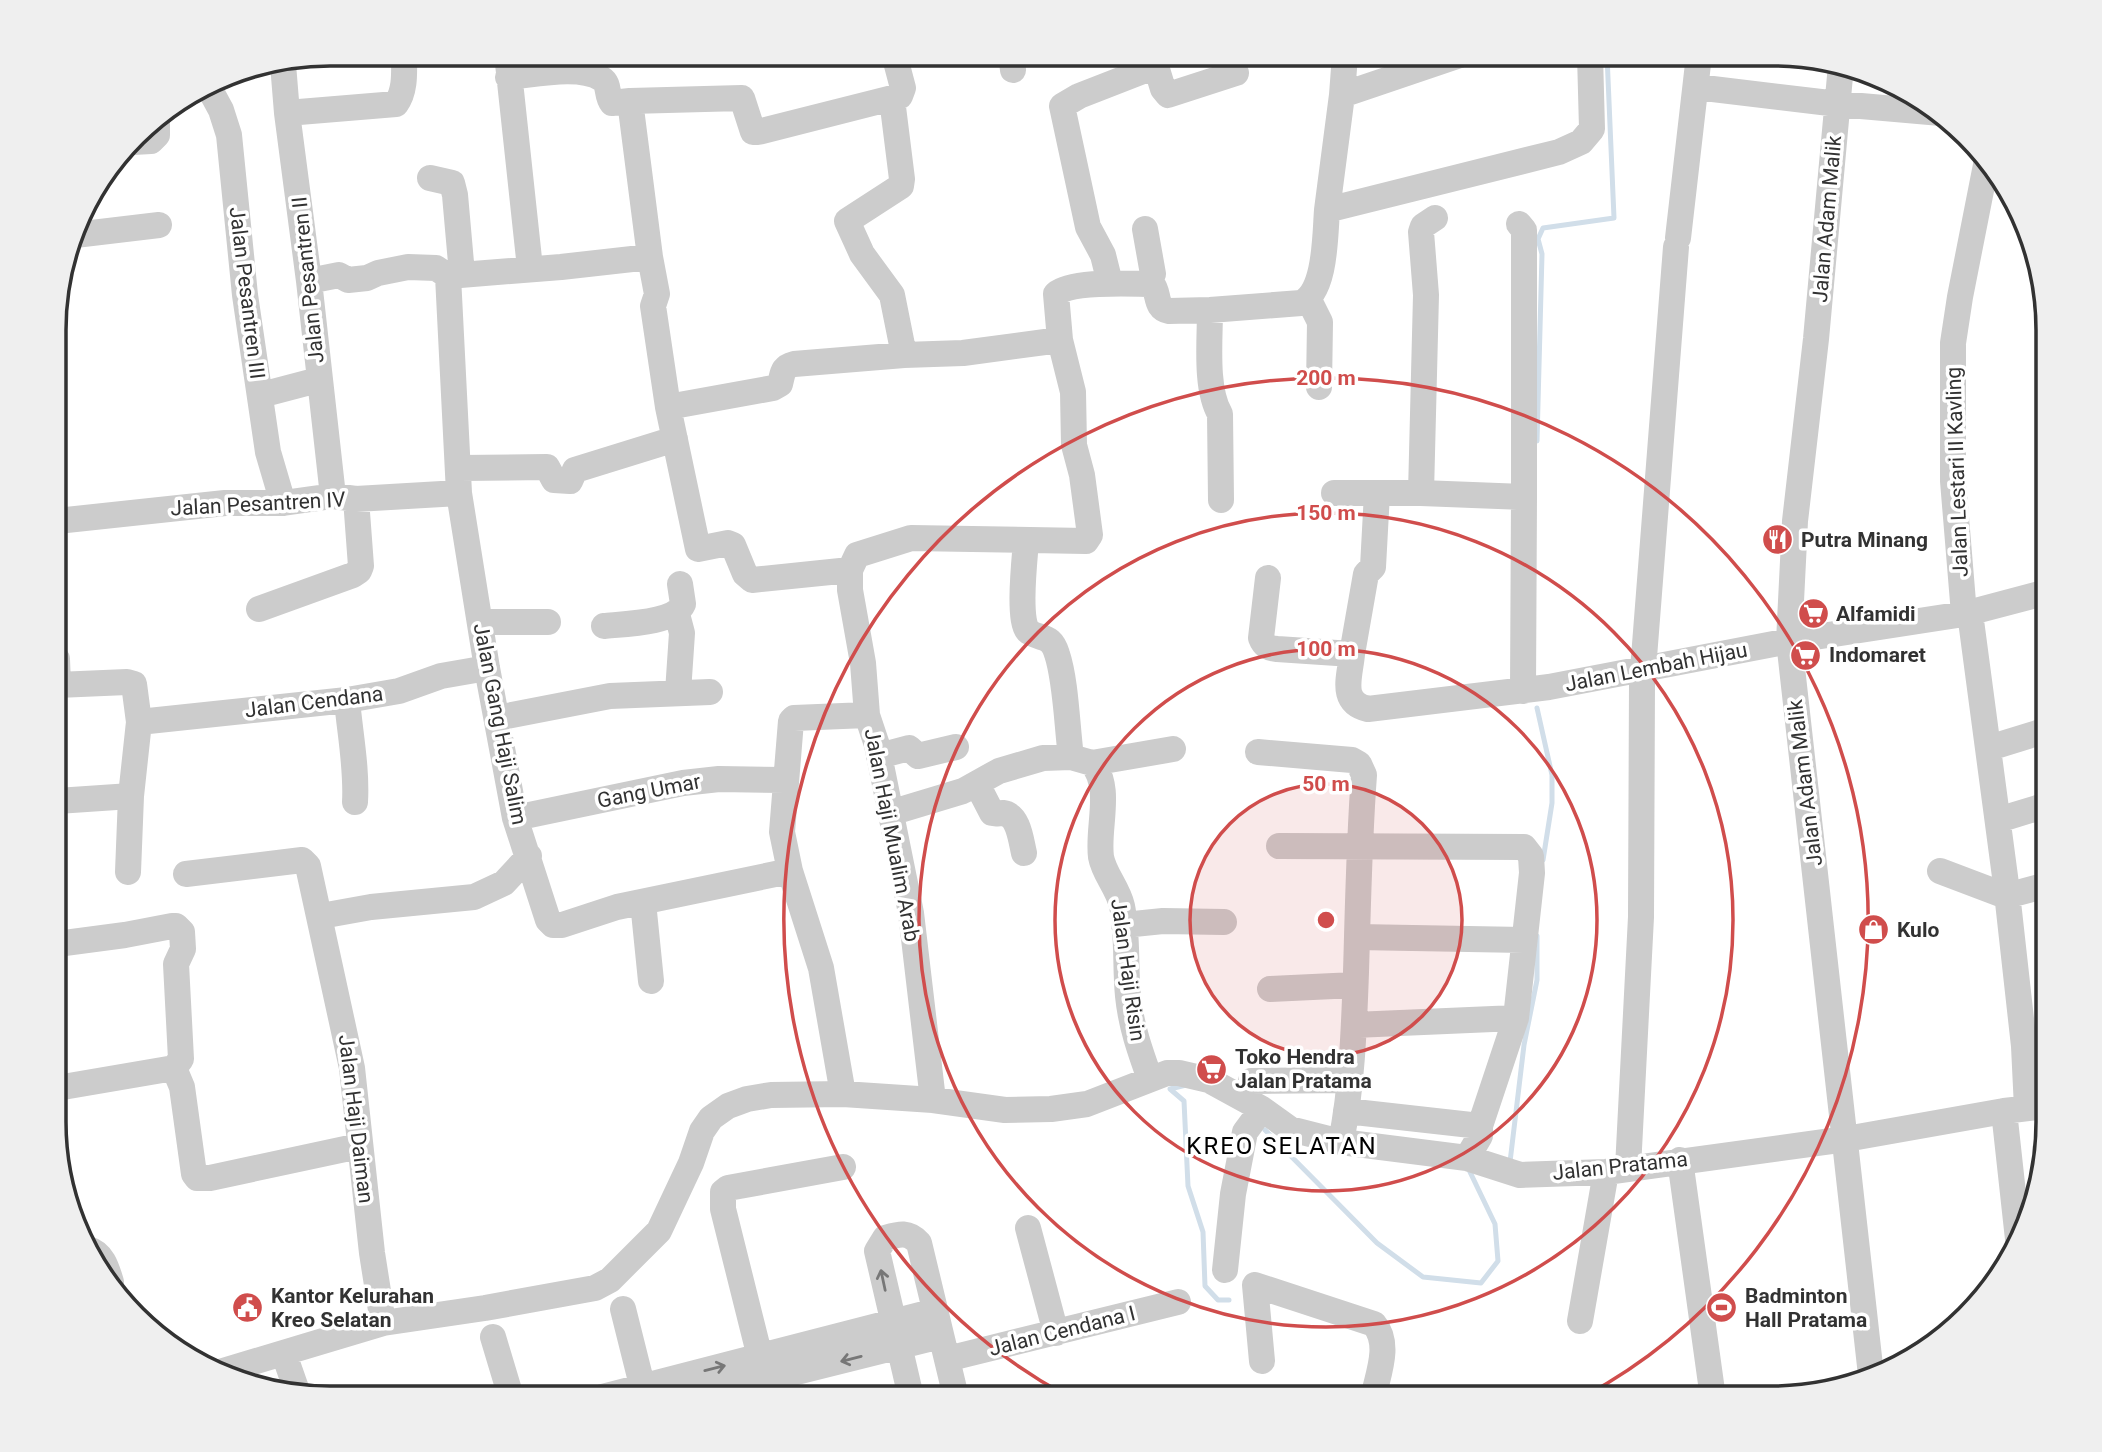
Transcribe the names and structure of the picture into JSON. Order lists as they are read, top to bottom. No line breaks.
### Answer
{"streets":{"street":["Jalan Adam Malik","Jalan Pesantren II","Jalan Pesantren III","Jalan Lestari II Kavling","Jalan Pesantren IV","Jalan Lembah Hijau","Jalan Cendana","Jalan Gang Haji Salim","Gang Umar","Jalan Haji Mualim Arab","Jalan Haji Risin","Jalan Haji Daiman","Jalan Pratama","Jalan Cendana I"]},"crossings":[["Jalan Adam Malik","Jalan Lembah Hijau"],["Jalan Adam Malik","Jalan Pratama"],["Jalan Pesantren II","Jalan Pesantren IV"],["Jalan Pesantren III","Jalan Pesantren IV"],["Jalan Lestari II Kavling","Jalan Lembah Hijau"],["Jalan Lestari II Kavling","Jalan Pratama"],["Jalan Pesantren IV","Jalan Gang Haji Salim"],["Jalan Cendana","Jalan Gang Haji Salim"],["Jalan Gang Haji Salim","Gang Umar"],["Jalan Haji Mualim Arab","Jalan Pratama"],["Jalan Haji Risin","Jalan Pratama"],["Jalan Haji Daiman","Jalan Pratama"]],"districts":["KREO SELATAN"],"places":{"restaurant":["Putra Minang"],"supermarket":["Alfamidi","Indomaret","Toko Hendra Jalan Pratama"],"shop":["Kulo"],"public building":["Kantor Kelurahan Kreo Selatan"],"sports":["Badminton Hall Pratama"]},"rings":["200 m","150 m","100 m","50 m"]}
